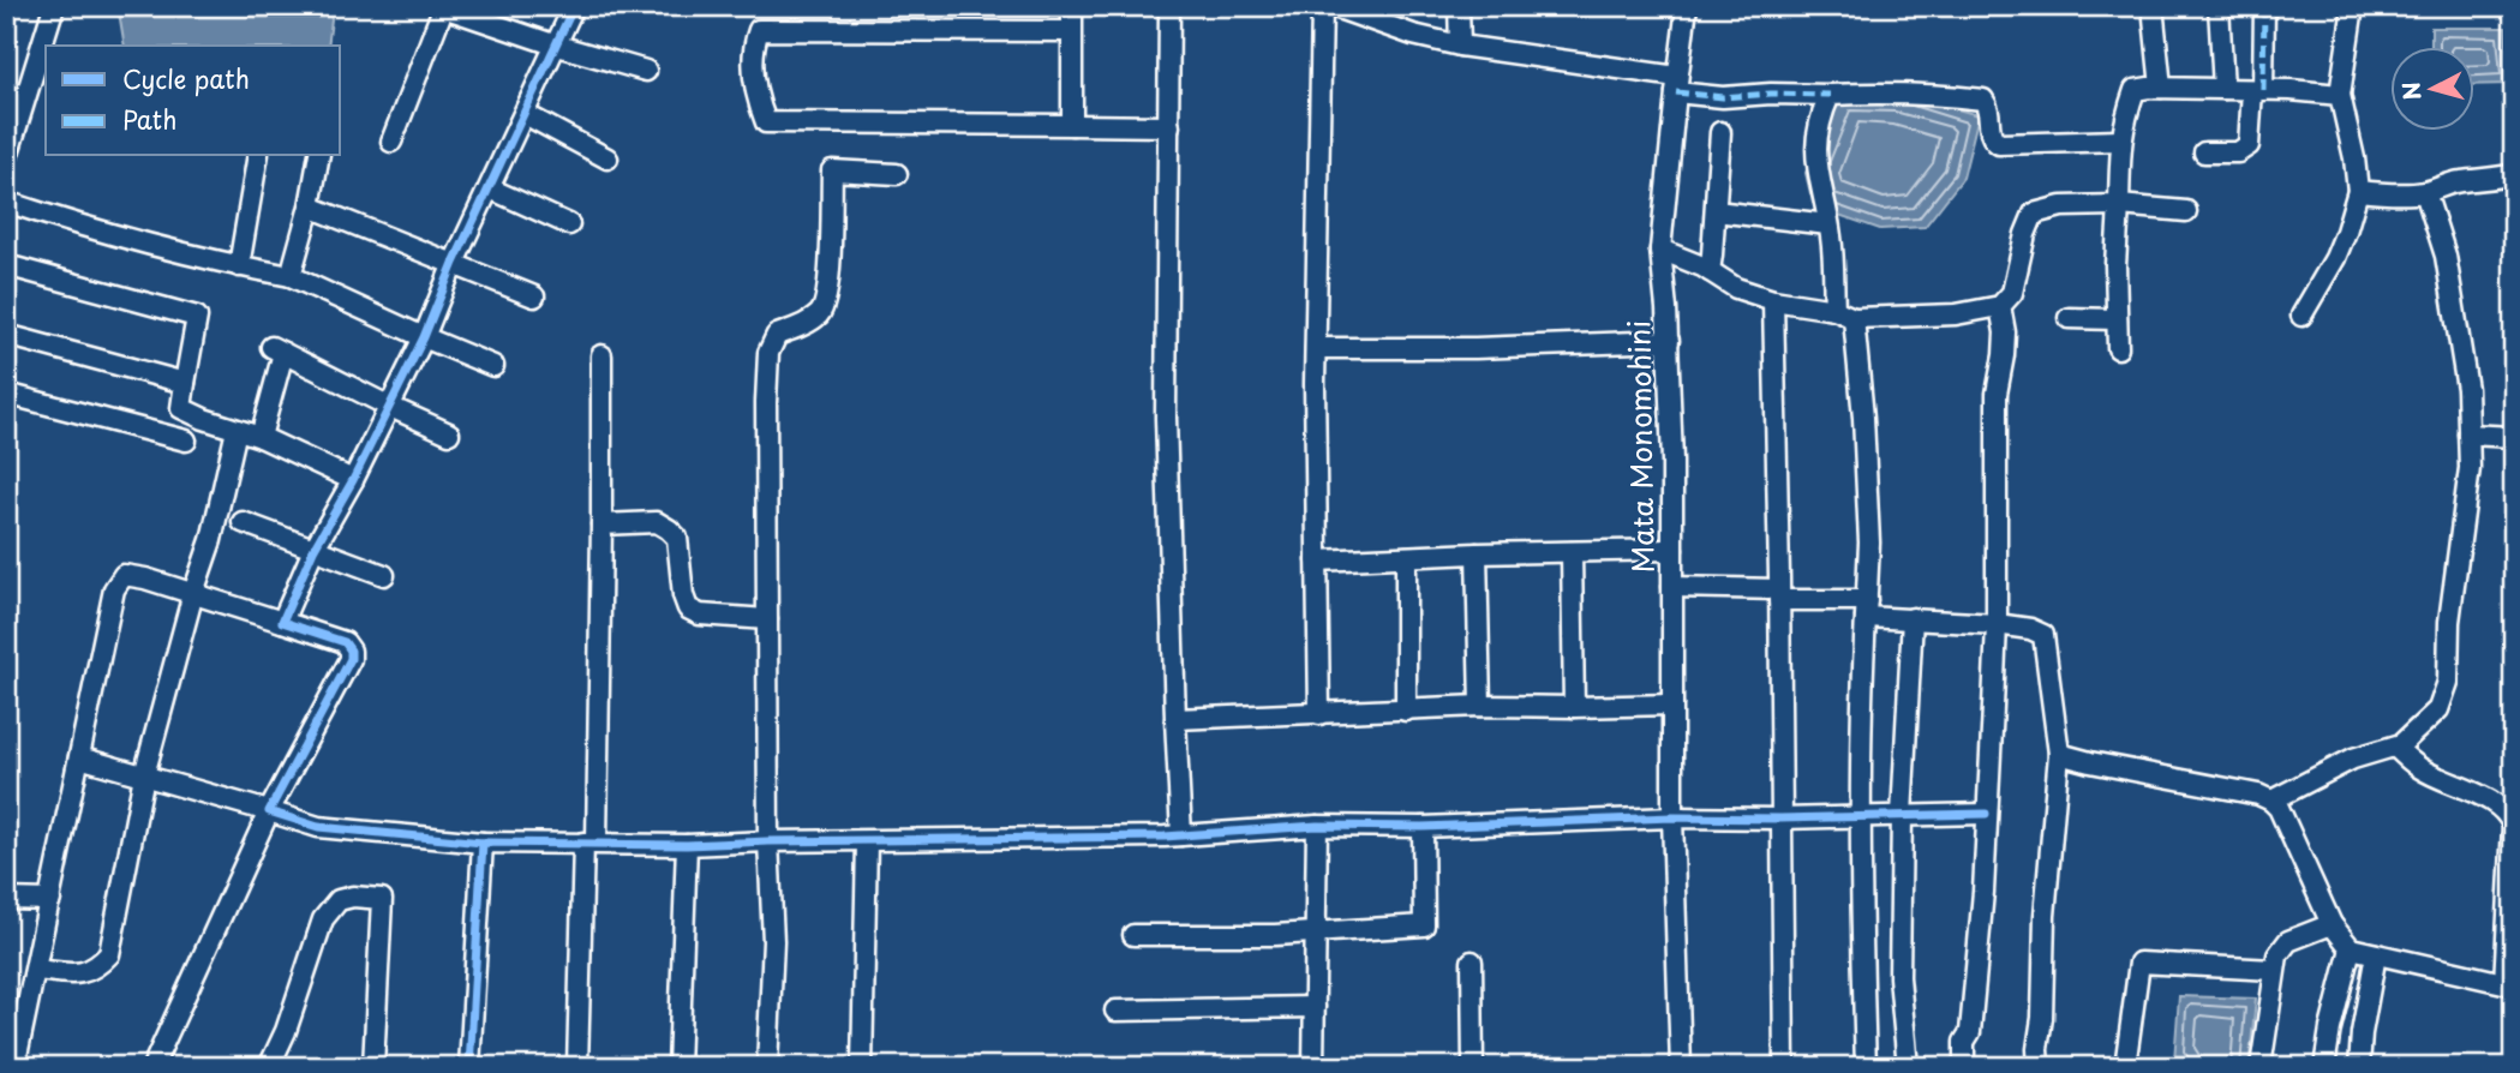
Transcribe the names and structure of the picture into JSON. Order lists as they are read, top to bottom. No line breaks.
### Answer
{"streets":{"street":["Mata Monomohini"]},"legend":["Cycle path","Path"],"north":"left"}
